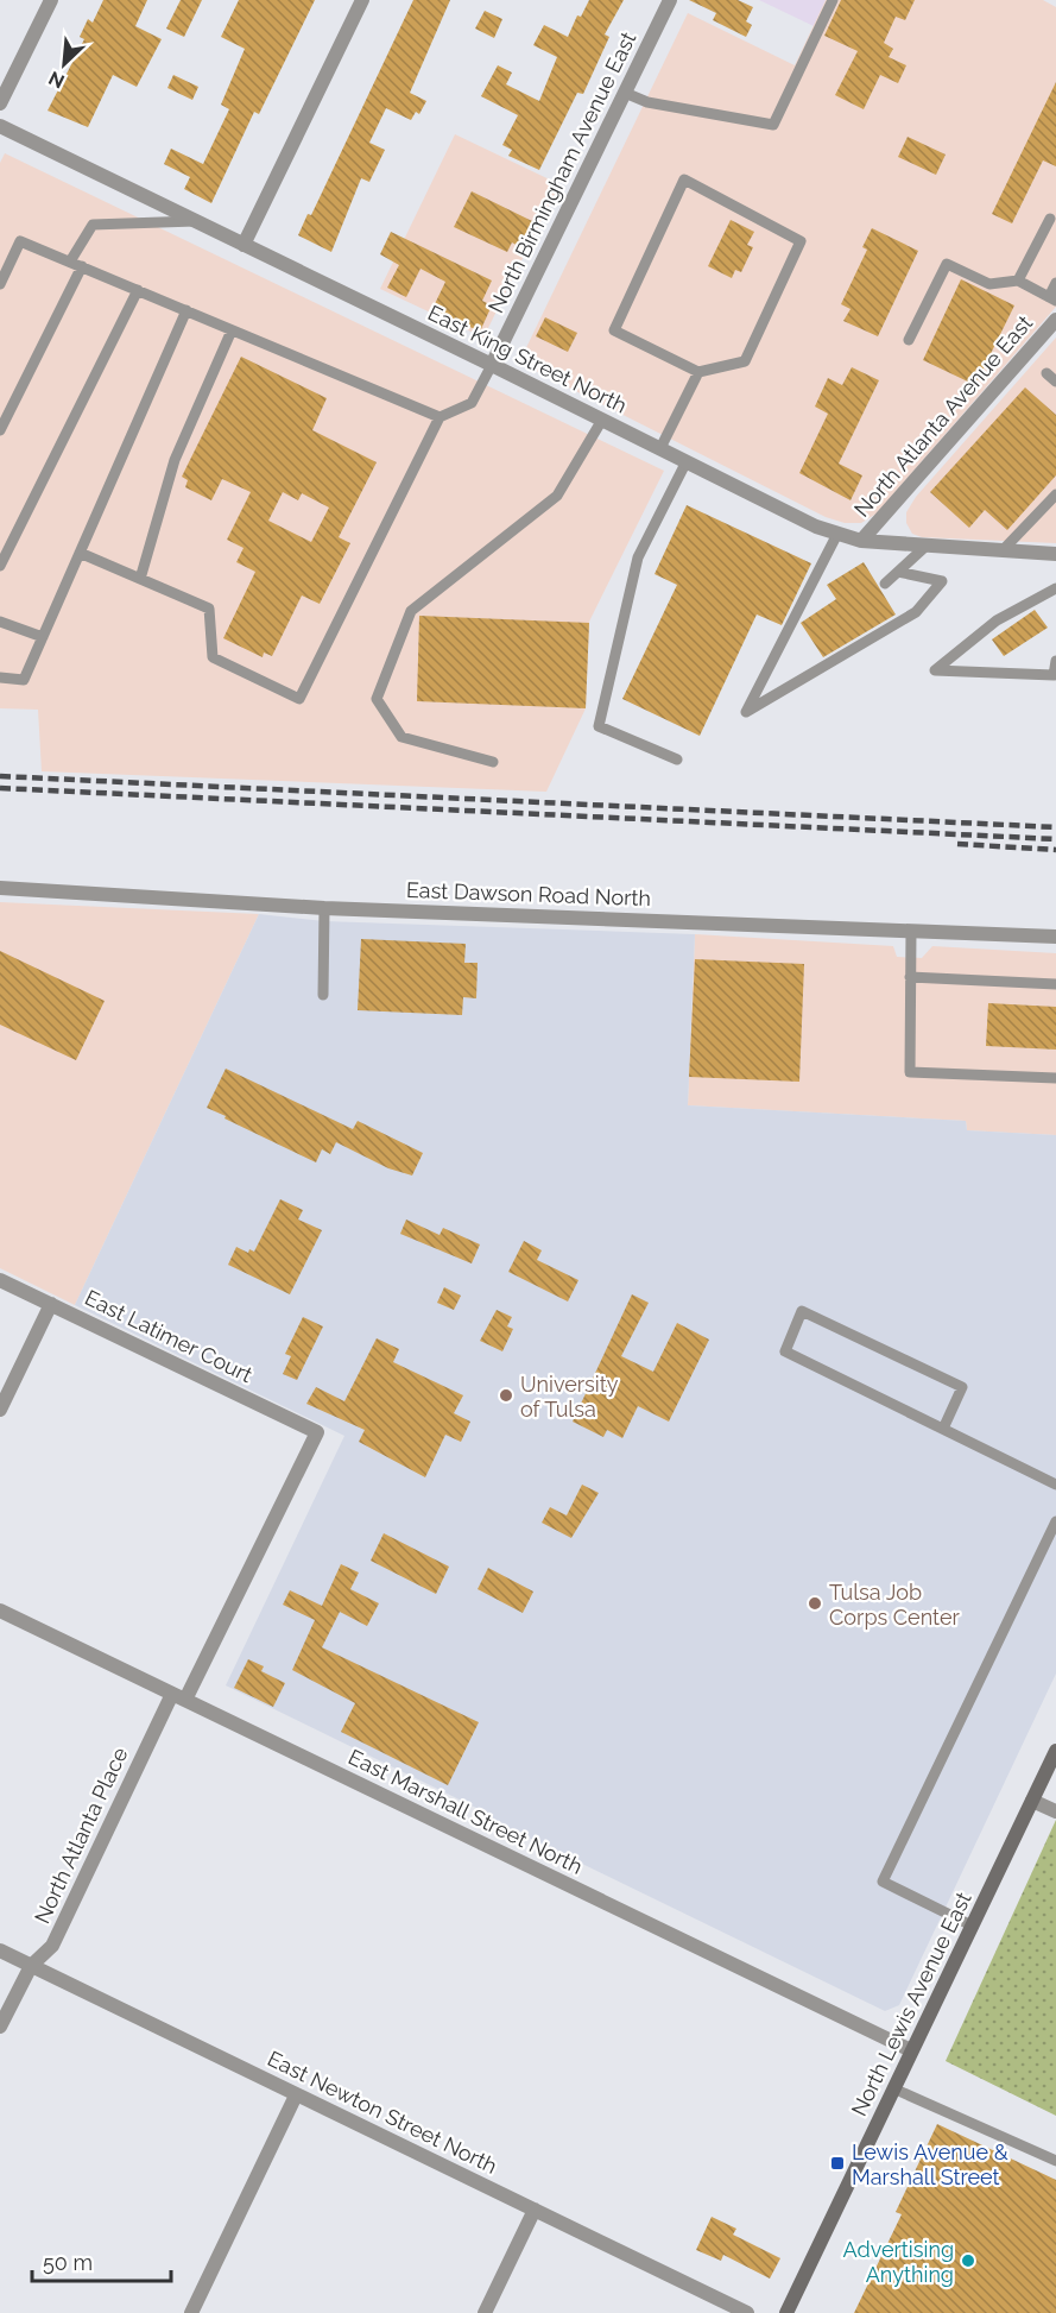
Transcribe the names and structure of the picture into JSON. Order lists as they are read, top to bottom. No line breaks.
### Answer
{"streets":{"main road":["North Lewis Avenue East"],"street":["North Birmingham Avenue East","East King Street North","North Atlanta Avenue East","East Dawson Road North","East Latimer Court","East Marshall Street North","North Atlanta Place","East Newton Street North"]},"crossings":[["North Birmingham Avenue East","East King Street North"],["East King Street North","North Atlanta Avenue East"],["East Latimer Court","North Atlanta Place"],["East Marshall Street North","North Atlanta Place"],["East Marshall Street North","North Lewis Avenue East"],["North Atlanta Place","East Newton Street North"]],"places":{"other":["University of Tulsa","Tulsa Job Corps Center","Advertising Anything"],"transit":["Lewis Avenue & Marshall Street"]},"scale_bar":"50 m","north":"bottom left"}
